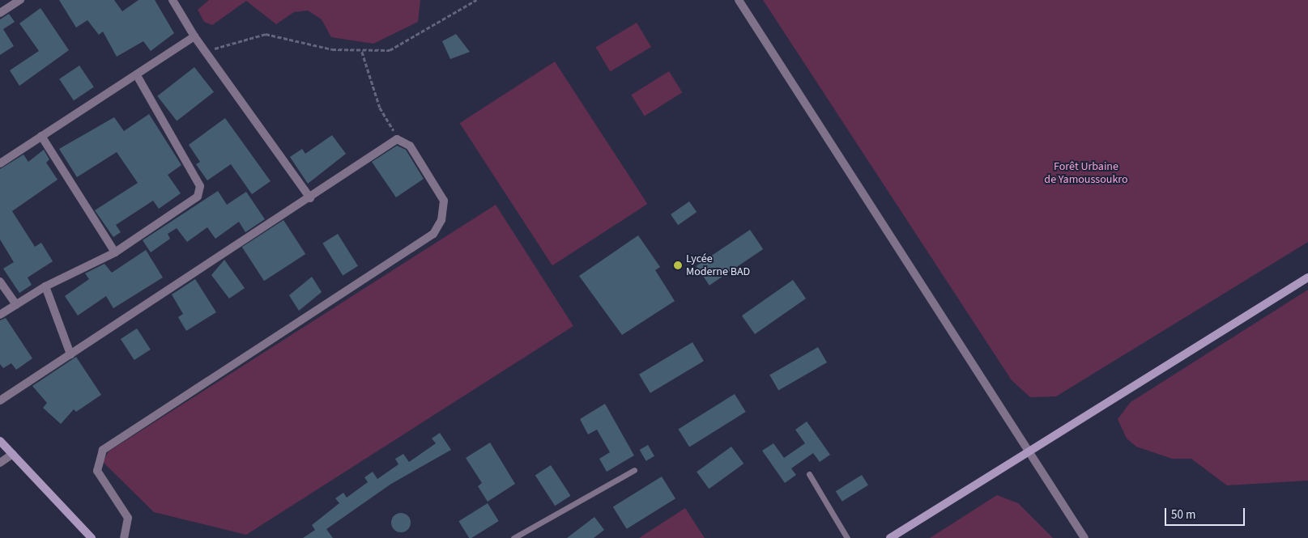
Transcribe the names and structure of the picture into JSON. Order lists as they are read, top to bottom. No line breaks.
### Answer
{"parks":["Forêt Urbaine de Yamoussoukro"],"places":["Lycée Moderne BAD"],"scale_bar":"50 m"}
